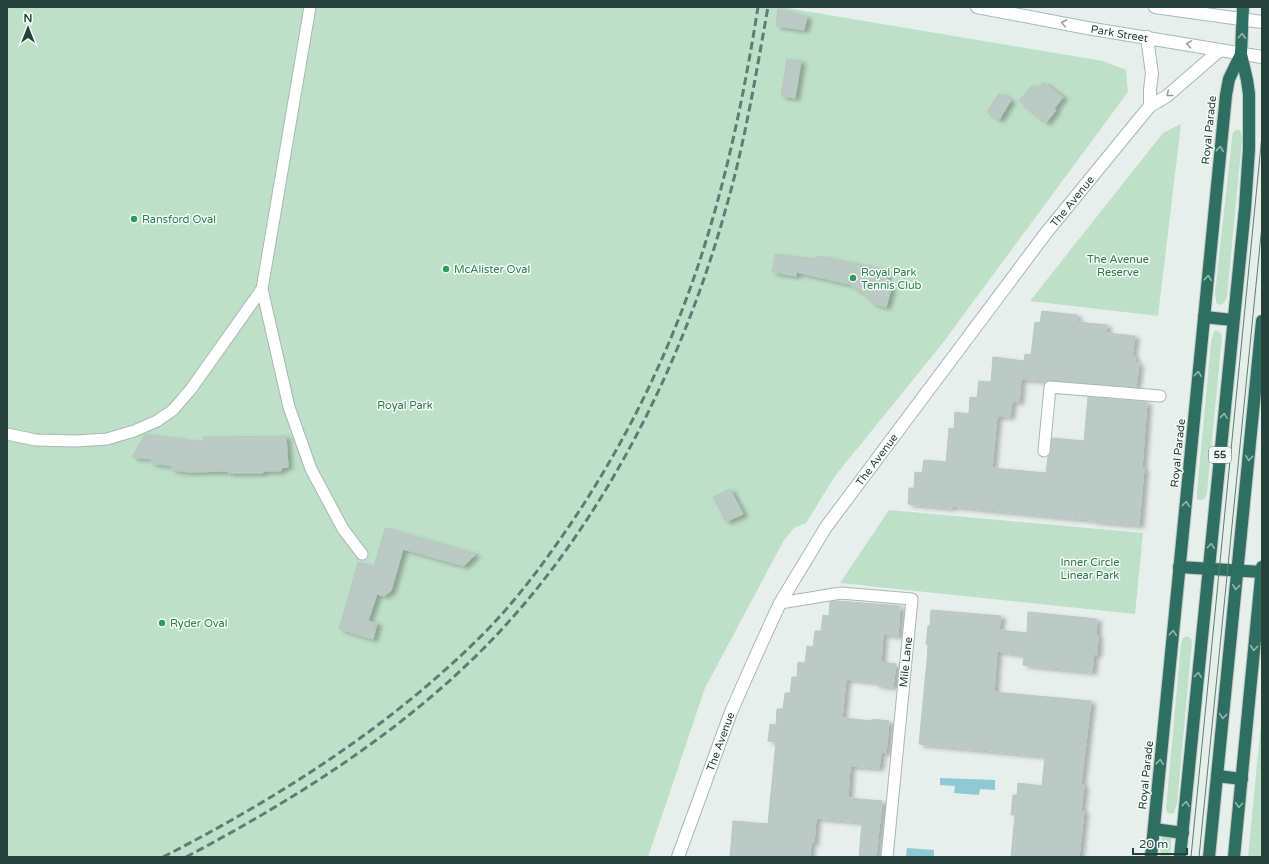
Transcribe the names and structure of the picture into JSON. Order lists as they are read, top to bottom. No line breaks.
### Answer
{"streets":{"highway":["Royal Parade","55"],"street":["Park Street","The Avenue"],"lane":["Mile Lane"]},"crossings":[["Park Street","Royal Parade"],["Park Street","The Avenue"],["The Avenue","Mile Lane"]],"one_way":["Park Street"],"parks":["The Avenue Reserve","Royal Park","Inner Circle Linear Park"],"places":["Ransford Oval","McAlister Oval","Royal Park Tennis Club","Ryder Oval"],"scale_bar":"20 m","north":"top"}
